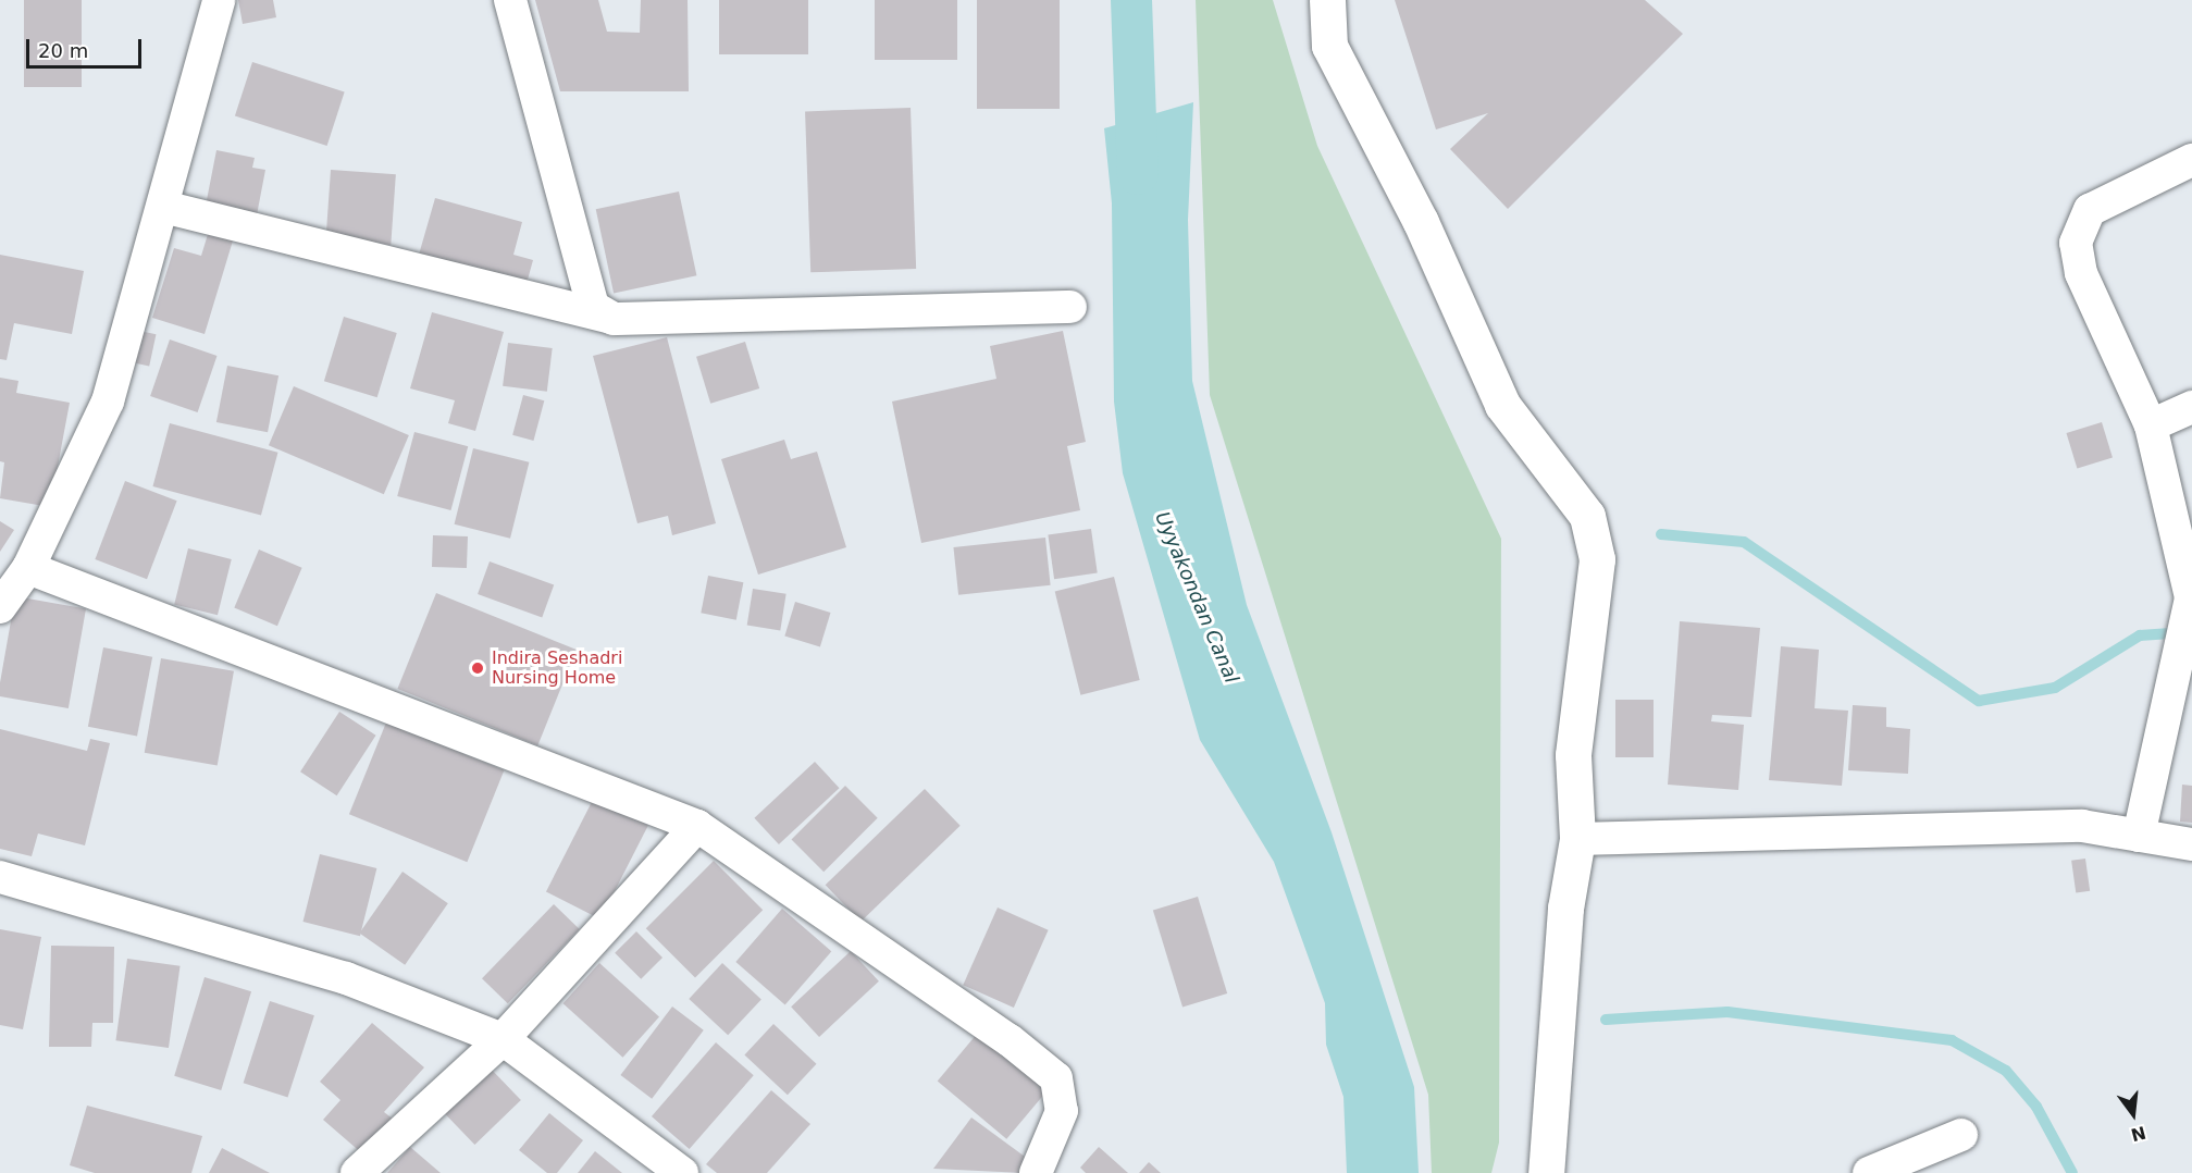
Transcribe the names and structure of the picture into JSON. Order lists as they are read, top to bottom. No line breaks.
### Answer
{"water":["Uyyakondan Canal"],"places":["Indira Seshadri Nursing Home"],"scale_bar":"20 m","north":"bottom"}
